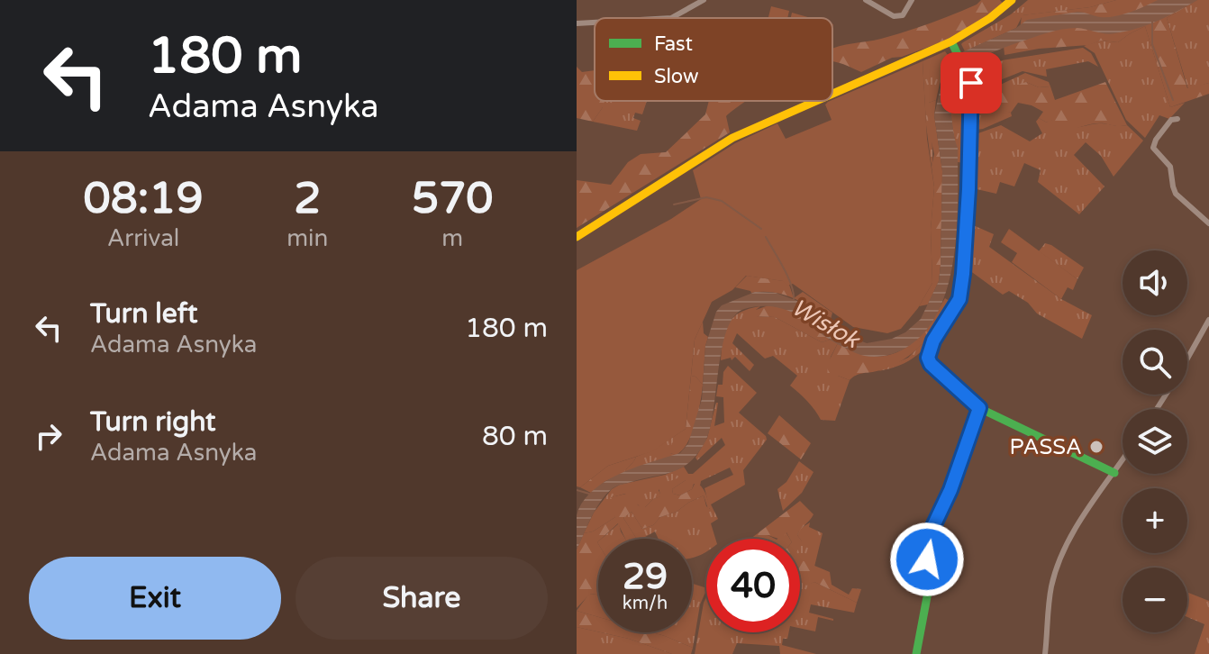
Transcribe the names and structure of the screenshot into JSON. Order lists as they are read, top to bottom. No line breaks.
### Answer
{"water":["Wisłok"],"places":["PASSA"],"legend":["Fast","Slow"],"page":{"turn":["180 m","Adama Asnyka"],"eta":["08:19","Arrival","2","min","570","m"],"map_buttons":["+","−"],"list":[{"name":"Turn left","note":"Adama Asnyka","value":"180 m"},{"name":"Turn right","note":"Adama Asnyka","value":"80 m"}],"speed":"29 km/h","limit":"40","buttons":["Exit","Share"]}}
